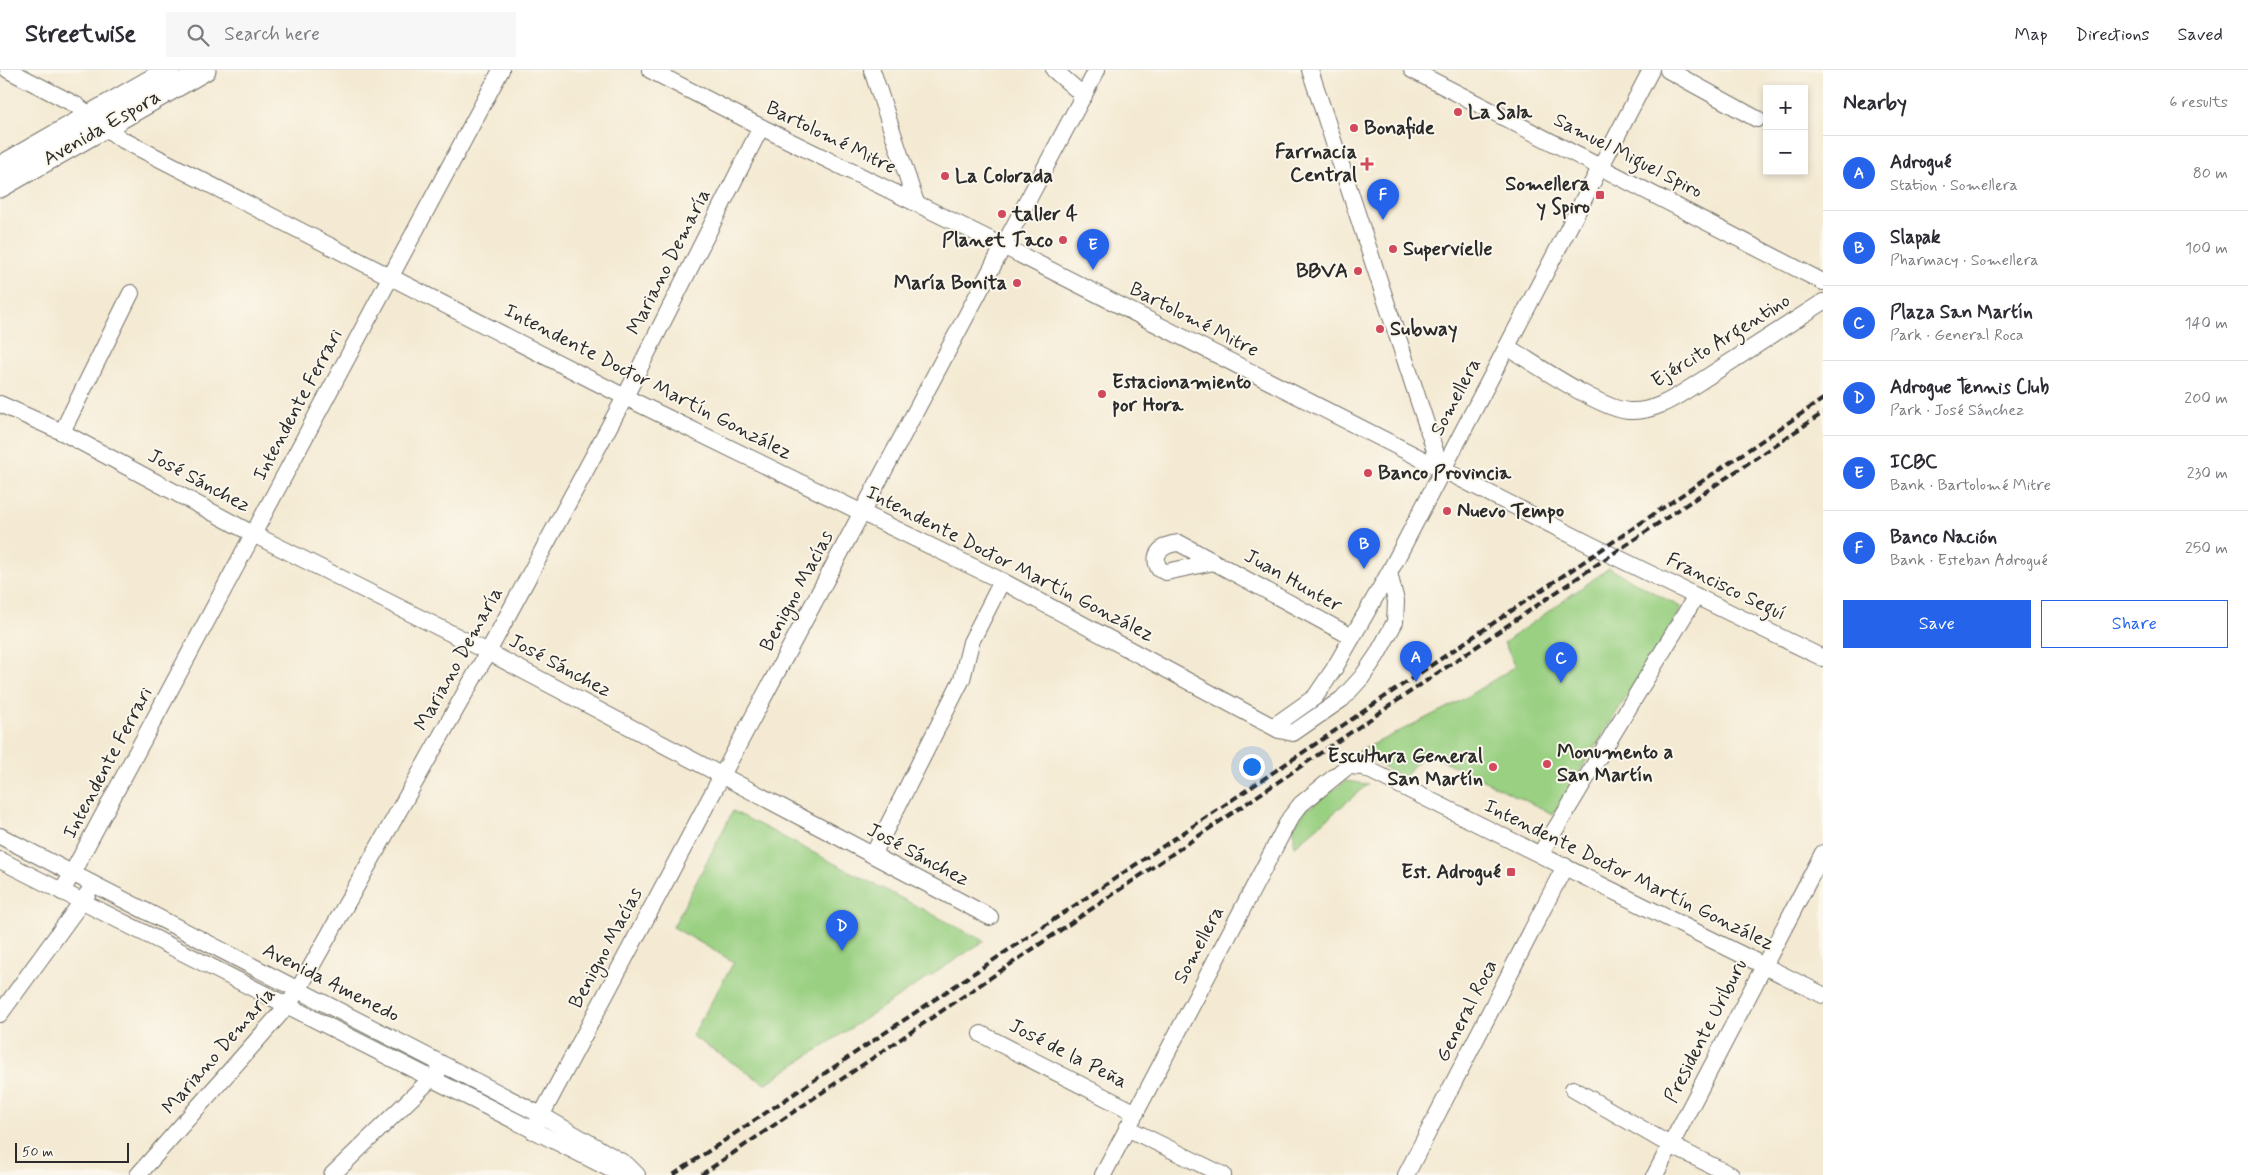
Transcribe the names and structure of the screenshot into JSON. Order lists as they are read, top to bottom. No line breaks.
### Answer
{"streets":{"main road":["Avenida Espora"],"street":["Bartolomé Mitre","Samuel Miguel Spiro","Mariano Demaría","Ejército Argentino","Intendente Doctor Martín González","Somellera","Intendente Ferrari","José Sánchez","Juan Hunter","Francisco Seguí","Benigno Macías","Avenida Amenedo","General Roca","Presidente Uriburu","José de la Peña"]},"crossings":[["Avenida Espora","Intendente Doctor Martín González"],["Bartolomé Mitre","Mariano Demaría"],["Bartolomé Mitre","Somellera"],["Bartolomé Mitre","Francisco Seguí"],["Bartolomé Mitre","Benigno Macías"],["Samuel Miguel Spiro","Somellera"],["Mariano Demaría","Intendente Doctor Martín González"],["Mariano Demaría","José Sánchez"],["Mariano Demaría","Avenida Amenedo"],["Ejército Argentino","Somellera"],["Intendente Doctor Martín González","Somellera"],["Intendente Doctor Martín González","Intendente Ferrari"],["Intendente Doctor Martín González","Benigno Macías"],["Intendente Doctor Martín González","General Roca"],["Intendente Doctor Martín González","Presidente Uriburu"],["Somellera","Juan Hunter"],["Somellera","José de la Peña"],["Intendente Ferrari","José Sánchez"],["Intendente Ferrari","Avenida Amenedo"],["José Sánchez","Benigno Macías"],["Benigno Macías","Avenida Amenedo"]],"places":{"other":["La Sala","Bonafide","La Colorada","taller 4","Planet Taco","Supervielle","BBVA","María Bonita","Subway","Estacionamiento por Hora","Banco Provincia","Nuevo Tempo","Monumento a San Martín","Escultura General San Martín"],"health":["Farrnacia Central"],"transit":["Somellera y Spiro","Est. Adrogué"]},"scale_bar":"50 m","page":{"header":"Streetwise","search":"Search here","nav":["Map","Directions","Saved"],"heading":["Nearby","6 results"],"map_buttons":["+","−"],"list":[{"mark":"A","name":"Adrogué","note":"Station · Somellera","value":"80 m"},{"mark":"B","name":"Slapak","note":"Pharmacy · Somellera","value":"100 m"},{"mark":"C","name":"Plaza San Martín","note":"Park · General Roca","value":"140 m"},{"mark":"D","name":"Adrogue Tennis Club","note":"Park · José Sánchez","value":"200 m"},{"mark":"E","name":"ICBC","note":"Bank · Bartolomé Mitre","value":"230 m"},{"mark":"F","name":"Banco Nación","note":"Bank · Esteban Adrogué","value":"250 m"}],"pins":["F","E","B","A","C","D"],"buttons":["Save","Share"],"scale":"50 m"}}
